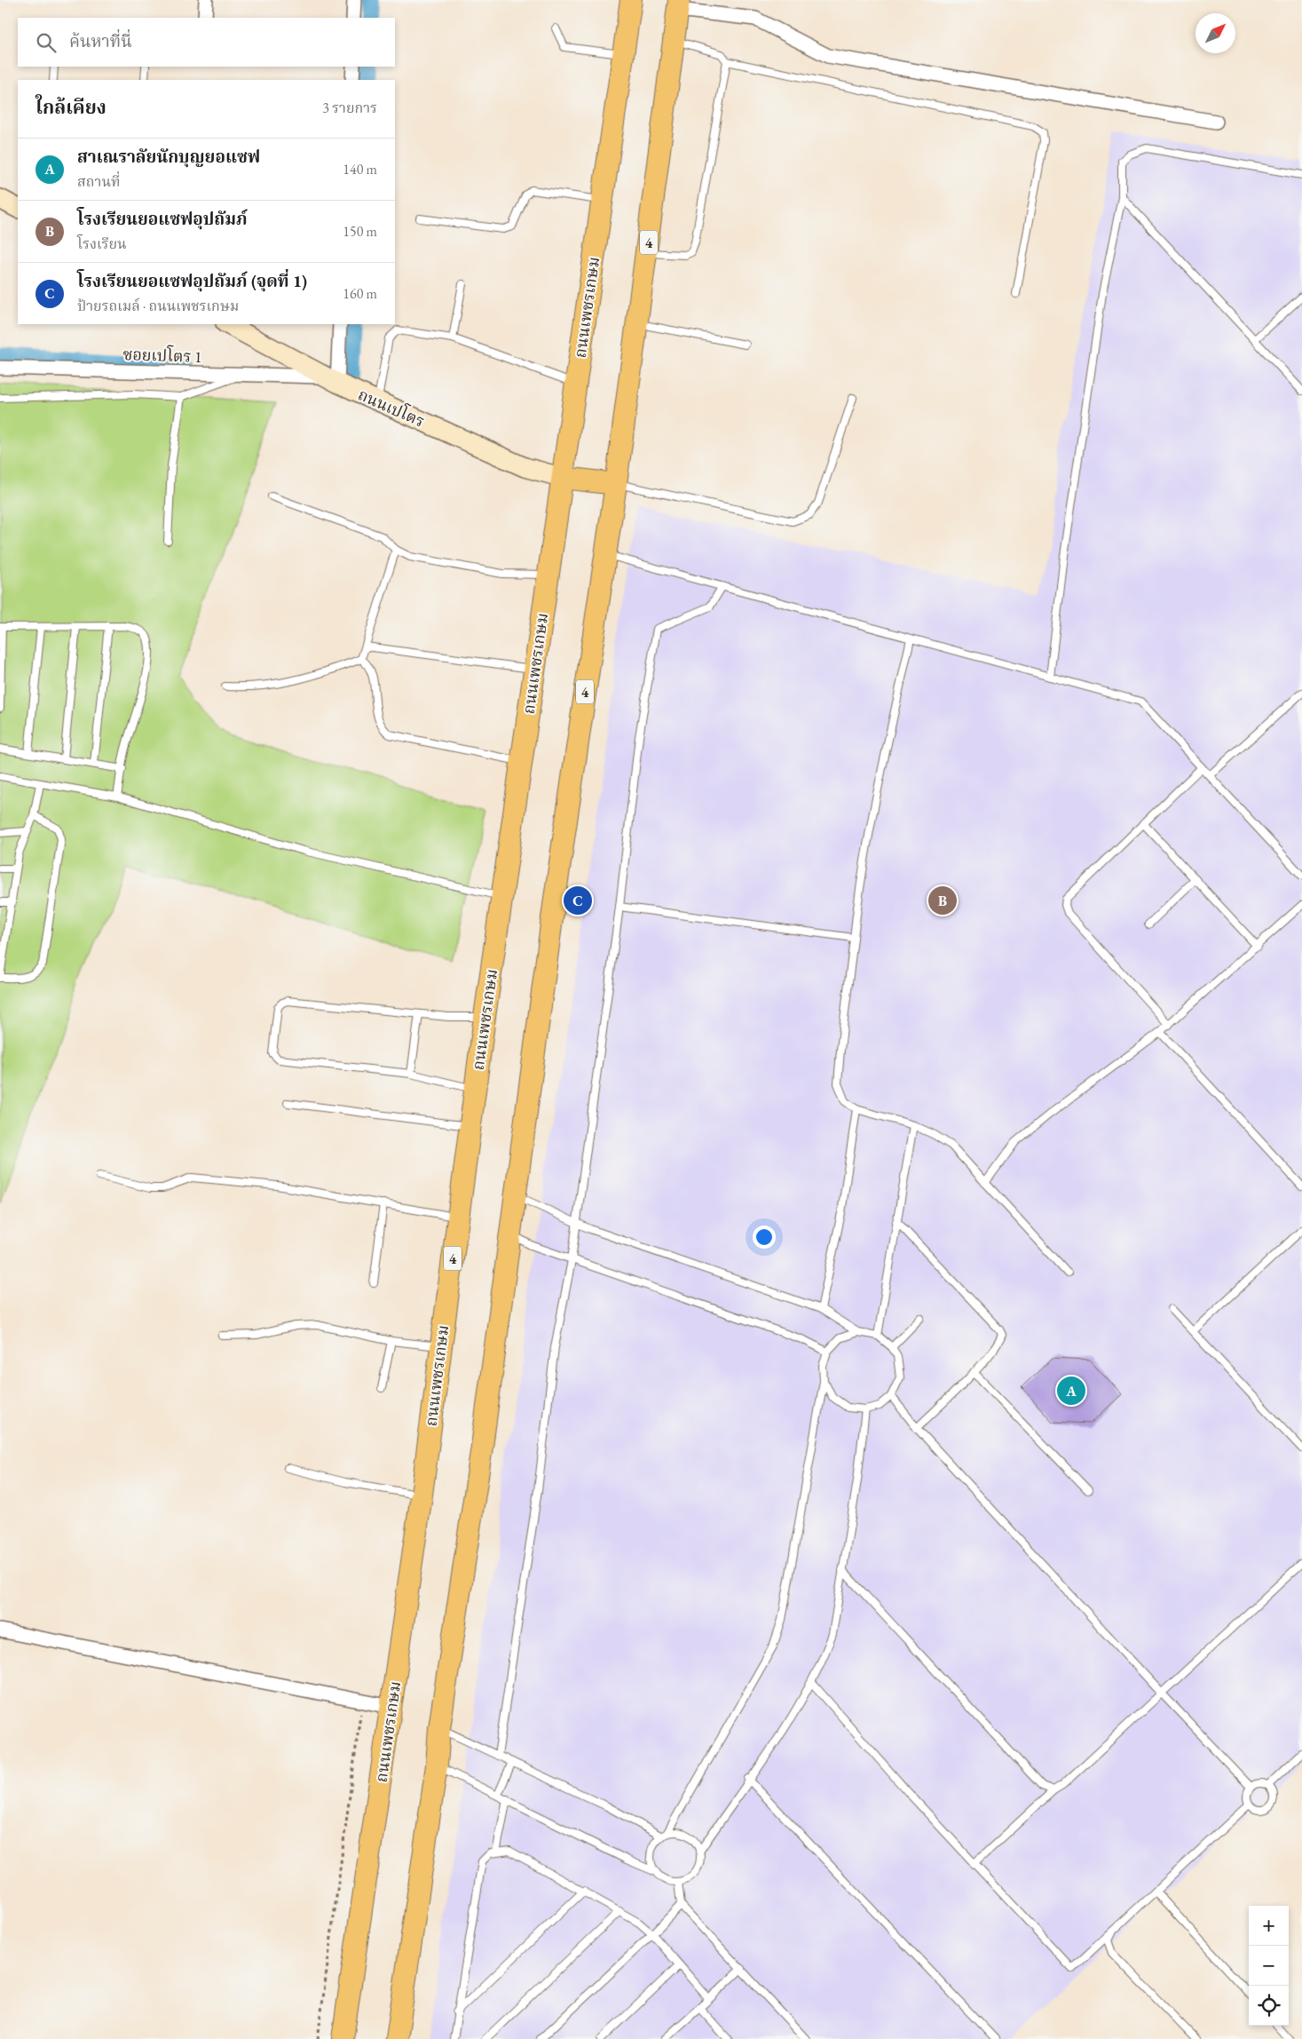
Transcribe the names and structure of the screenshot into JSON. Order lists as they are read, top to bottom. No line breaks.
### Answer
{"streets":{"main road":["4","ถนนเพชรเกษม"],"street":["ซอยเปโตร 1","ถนนเปโตร"]},"crossings":[["ถนนเพชรเกษม","ถนนเปโตร"],["ซอยเปโตร 1","ถนนเปโตร"]],"north":"top right","page":{"search":"ค้นหาที่นี่","heading":["ใกล้เคียง","3 รายการ"],"list":[{"mark":"A","name":"สาเณราลัยนักบุญยอแซฟ","note":"สถานที่","value":"140 m"},{"mark":"B","name":"โรงเรียนยอแซฟอุปถัมภ์","note":"โรงเรียน","value":"150 m"},{"mark":"C","name":"โรงเรียนยอแซฟอุปถัมภ์ (จุดที่ 1)","note":"ป้ายรถเมล์ · ถนนเพชรเกษม","value":"160 m"}],"pins":["B","C","A"],"map_buttons":["+","−"]}}
